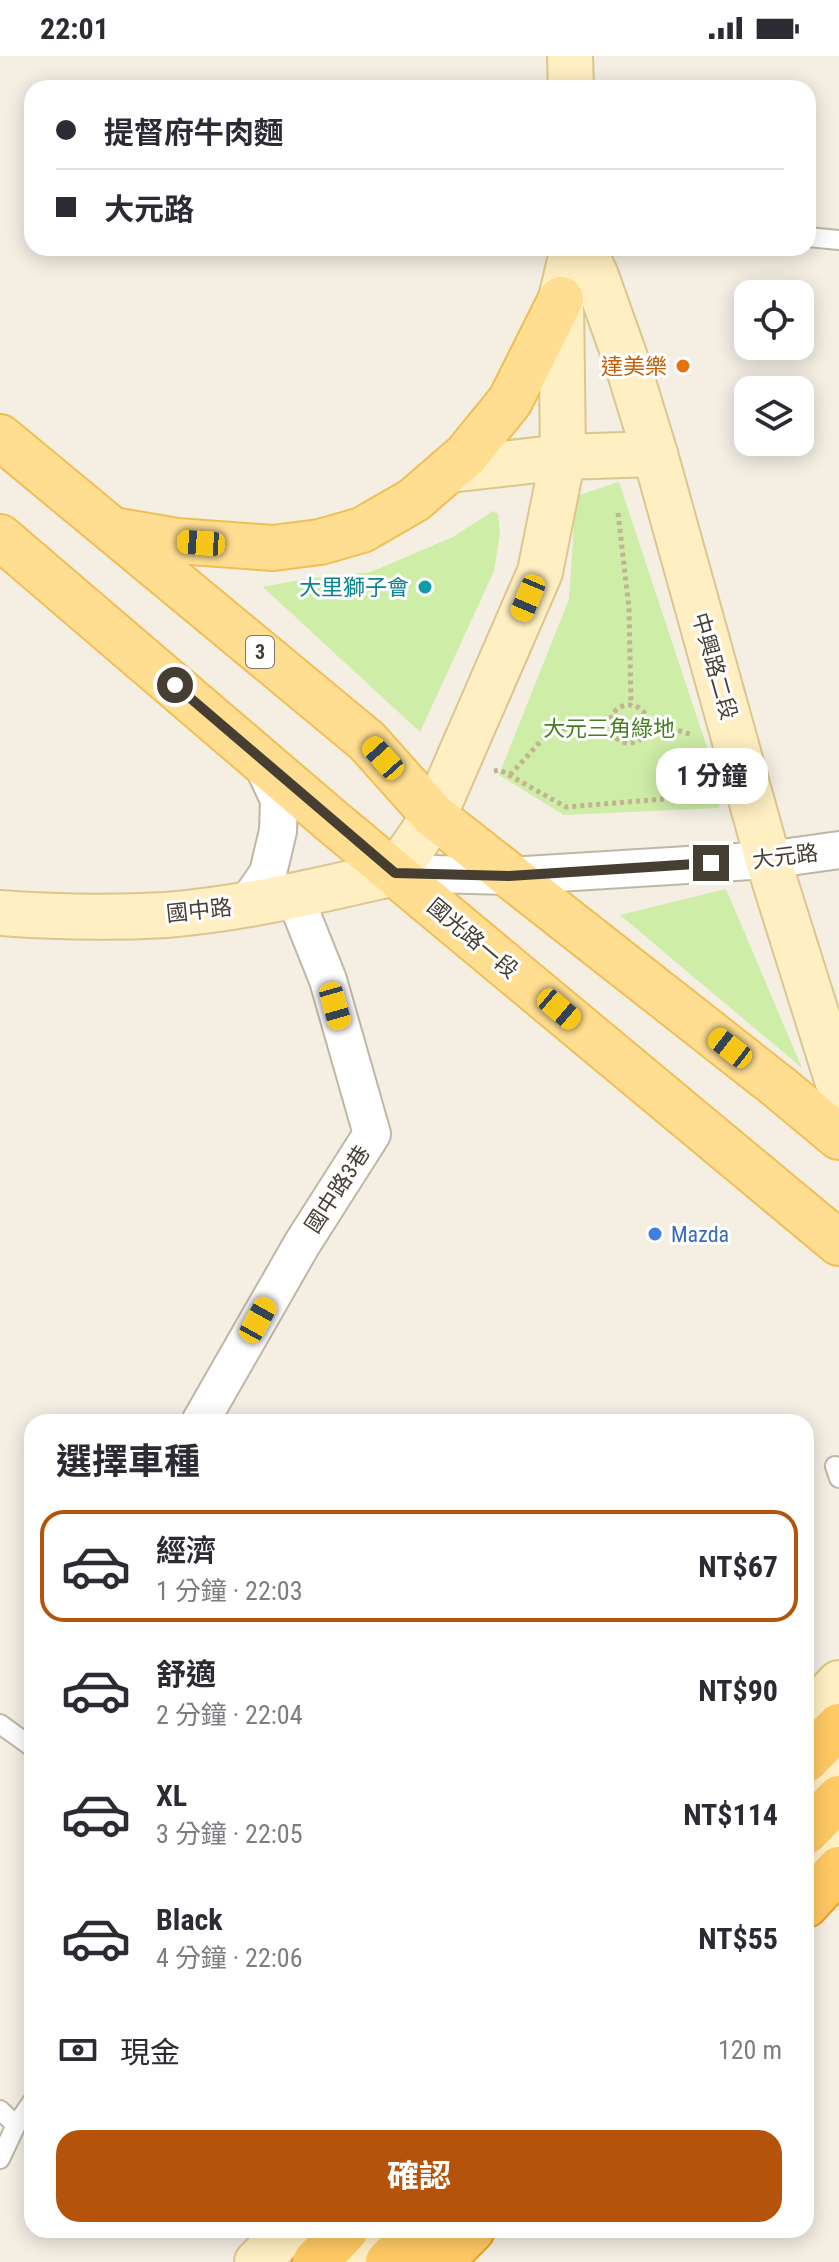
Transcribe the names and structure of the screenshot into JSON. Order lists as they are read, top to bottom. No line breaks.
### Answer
{"streets":{"main road":["3","國光路一段"],"street":["中興路二段","大元路","國中路","國中路3巷"]},"crossings":[["3","大元路"],["中興路二段","大元路"],["大元路","國中路"],["大元路","國光路一段"],["國中路","國光路一段"],["國中路","國中路3巷"]],"parks":["大元三角綠地"],"places":["達美樂","大里獅子會","Mazda"],"page":{"status":"22:01","banner":["提督府牛肉麵","大元路"],"bubble":"1 分鐘","heading":"選擇車種","list":[{"name":"經濟","note":"1 分鐘 · 22:03","value":"NT$67"},{"name":"舒適","note":"2 分鐘 · 22:04","value":"NT$90"},{"name":"XL","note":"3 分鐘 · 22:05","value":"NT$114"},{"name":"Black","note":"4 分鐘 · 22:06","value":"NT$55"}],"pay":["現金","120 m"],"buttons":"確認"}}
